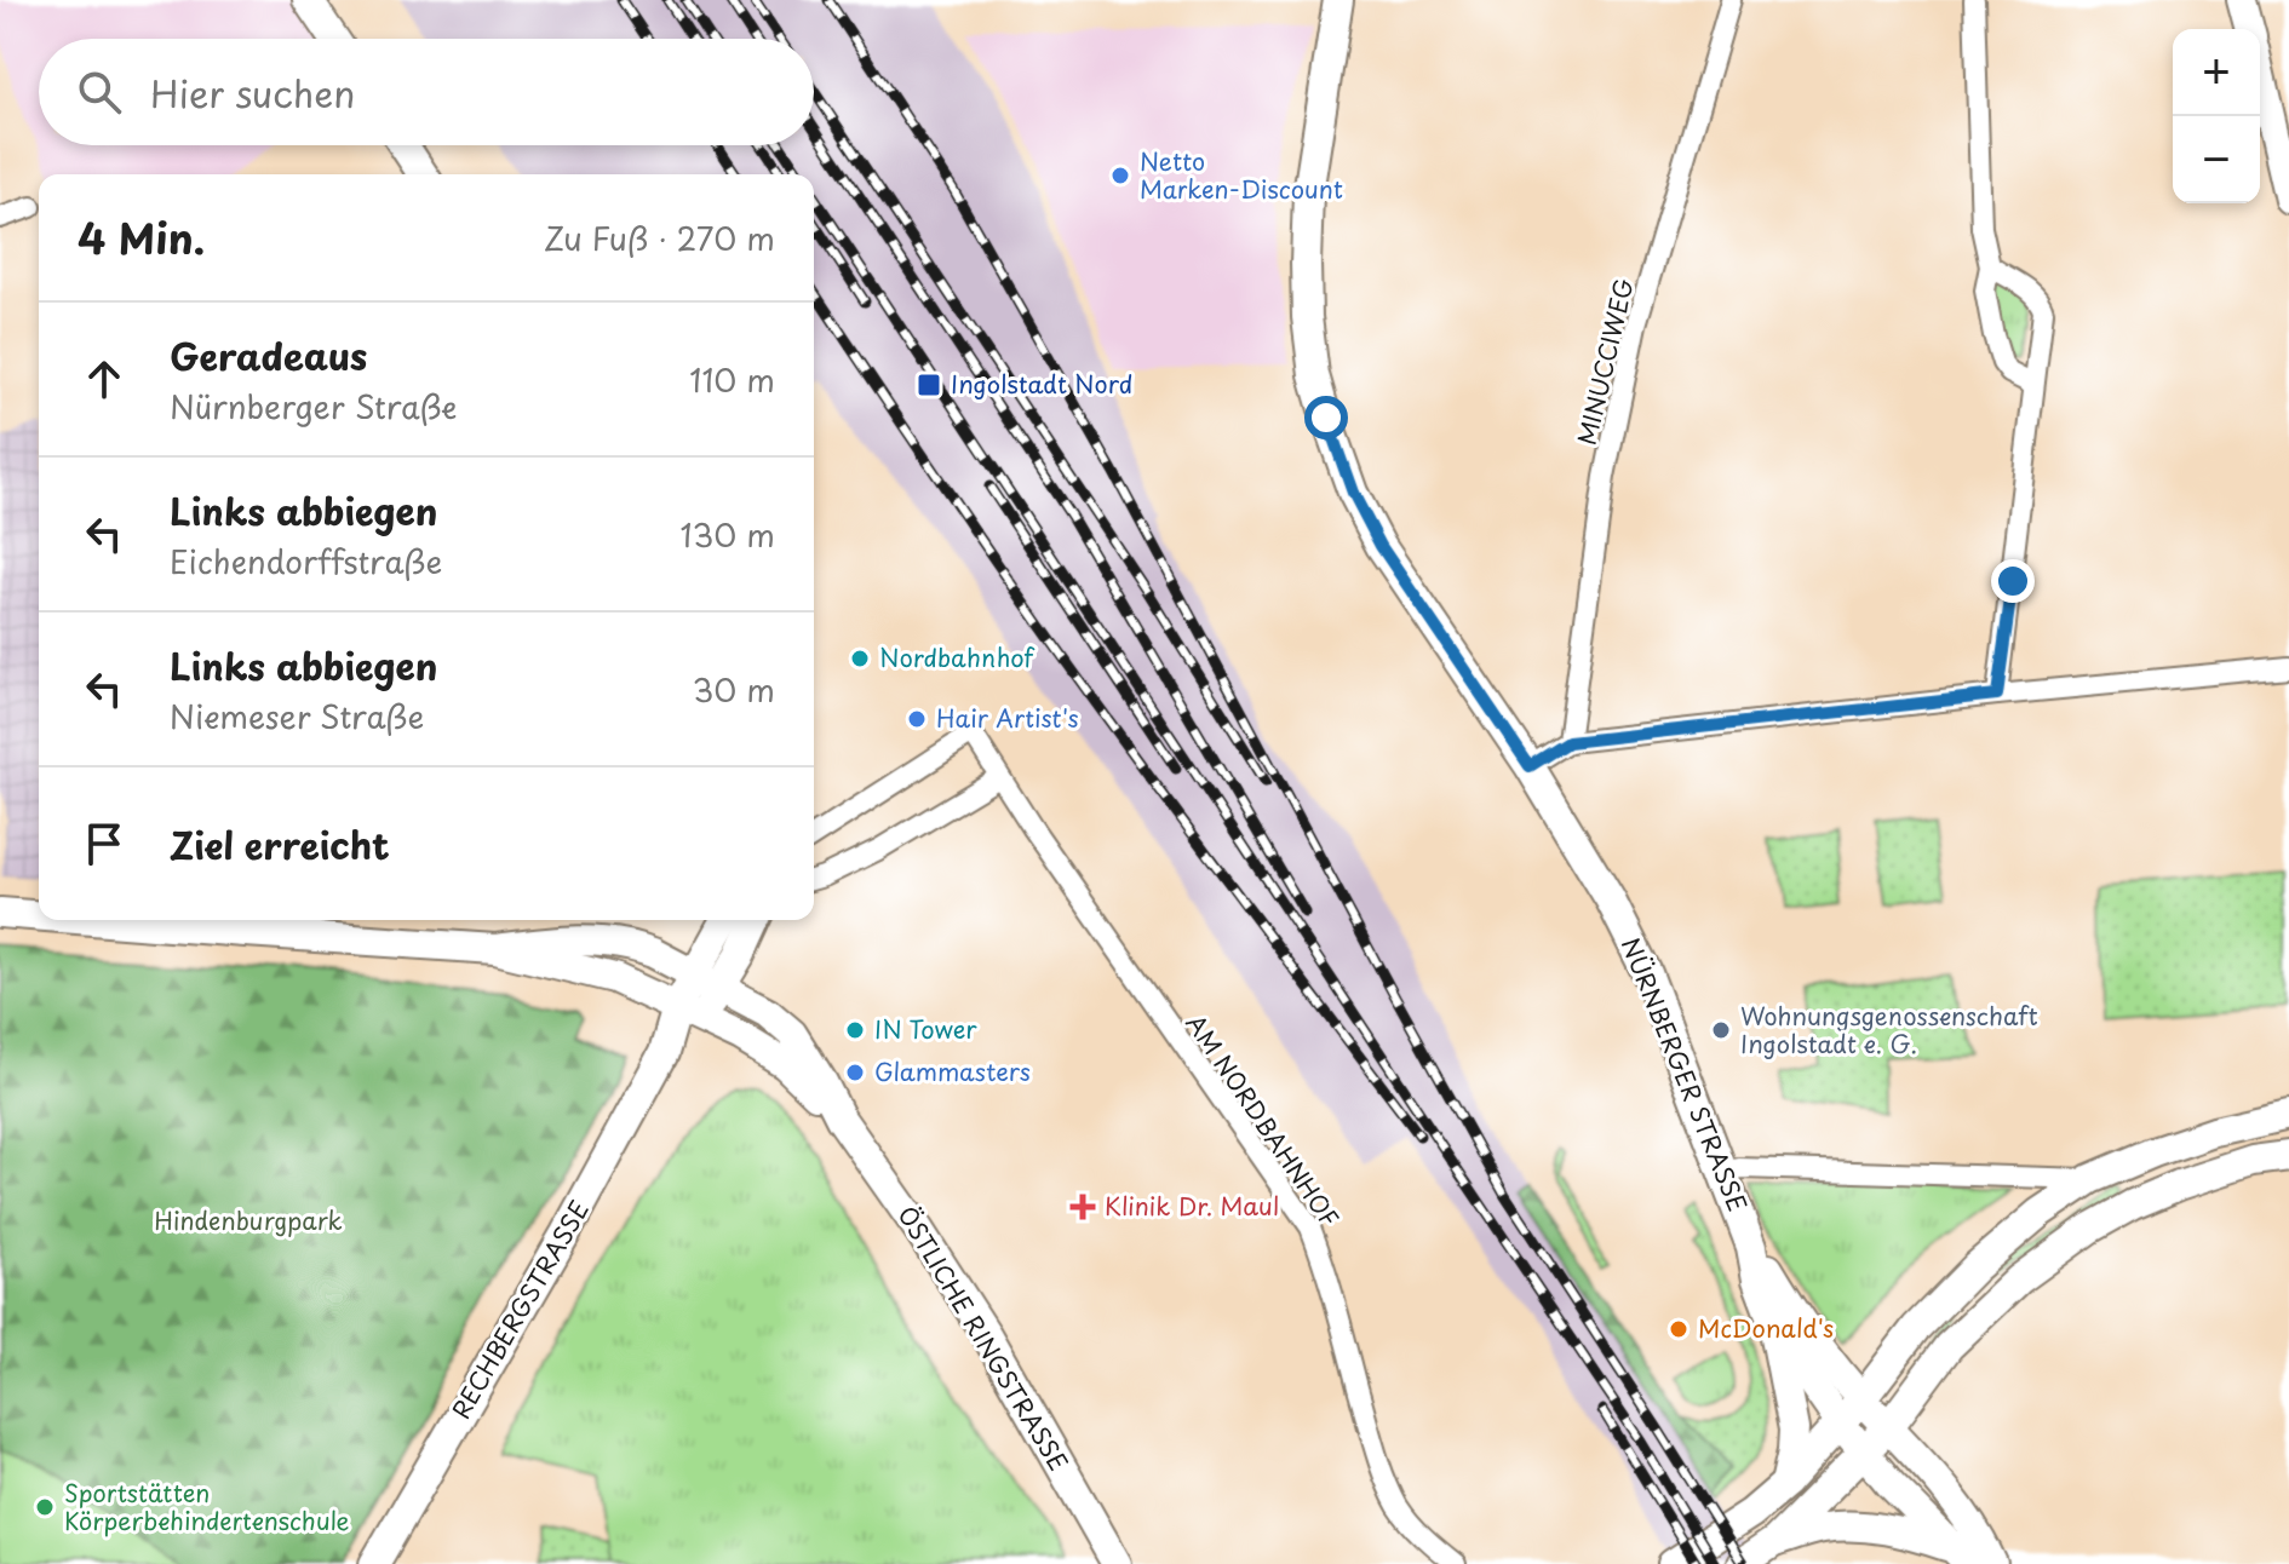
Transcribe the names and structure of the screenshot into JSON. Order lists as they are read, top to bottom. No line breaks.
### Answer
{"streets":{"street":["MINUCCIWEG","NÜRNBERGER STRASSE","AM NORDBAHNHOF","RECHBERGSTRASSE","ÖSTLICHE RINGSTRASSE"]},"crossings":[["RECHBERGSTRASSE","ÖSTLICHE RINGSTRASSE"]],"parks":["Hindenburgpark"],"places":{"other":["Netto Marken-Discount","Nordbahnhof","Hair Artist's","IN Tower","Wohnungsgenossenschaft Ingolstadt e. G.","Glammasters","McDonald's","Sportstätten Körperbehindertenschule"],"transit":["Ingolstadt Nord"],"health":["Klinik Dr. Maul"]},"page":{"map_buttons":["+","−"],"search":"Hier suchen","heading":["4 Min.","Zu Fuß · 270 m"],"list":[["Geradeaus","Nürnberger Straße","110 m"],["Links abbiegen","Eichendorffstraße","130 m"],["Links abbiegen","Niemeser Straße","30 m"],"Ziel erreicht"]}}
